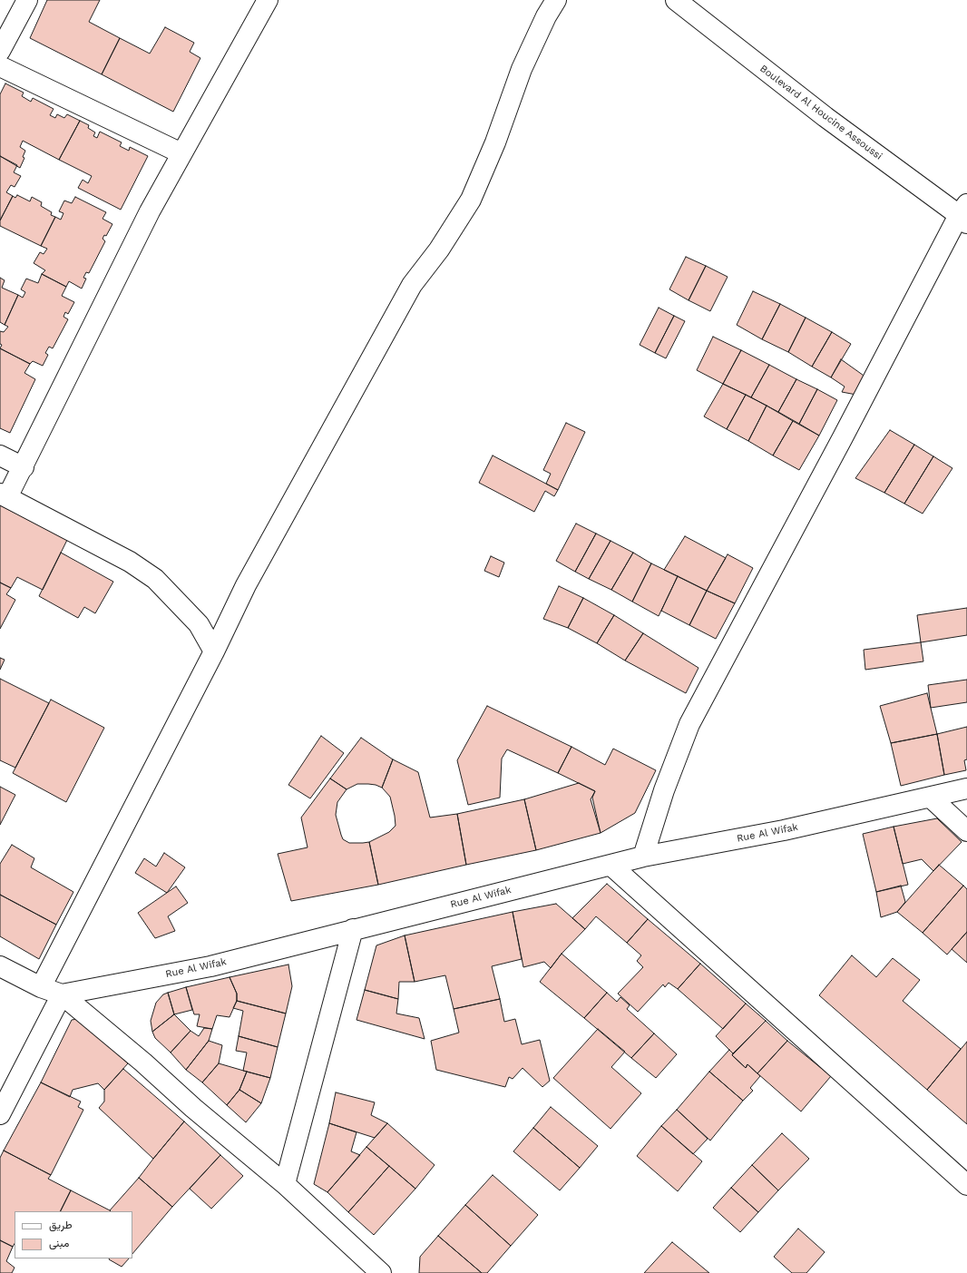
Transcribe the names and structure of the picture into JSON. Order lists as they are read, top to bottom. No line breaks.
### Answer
{"streets":{"street":["Boulevard Al Houcine Assoussi","Rue Al Wifak"]},"legend":["طريق","مبنى"]}
